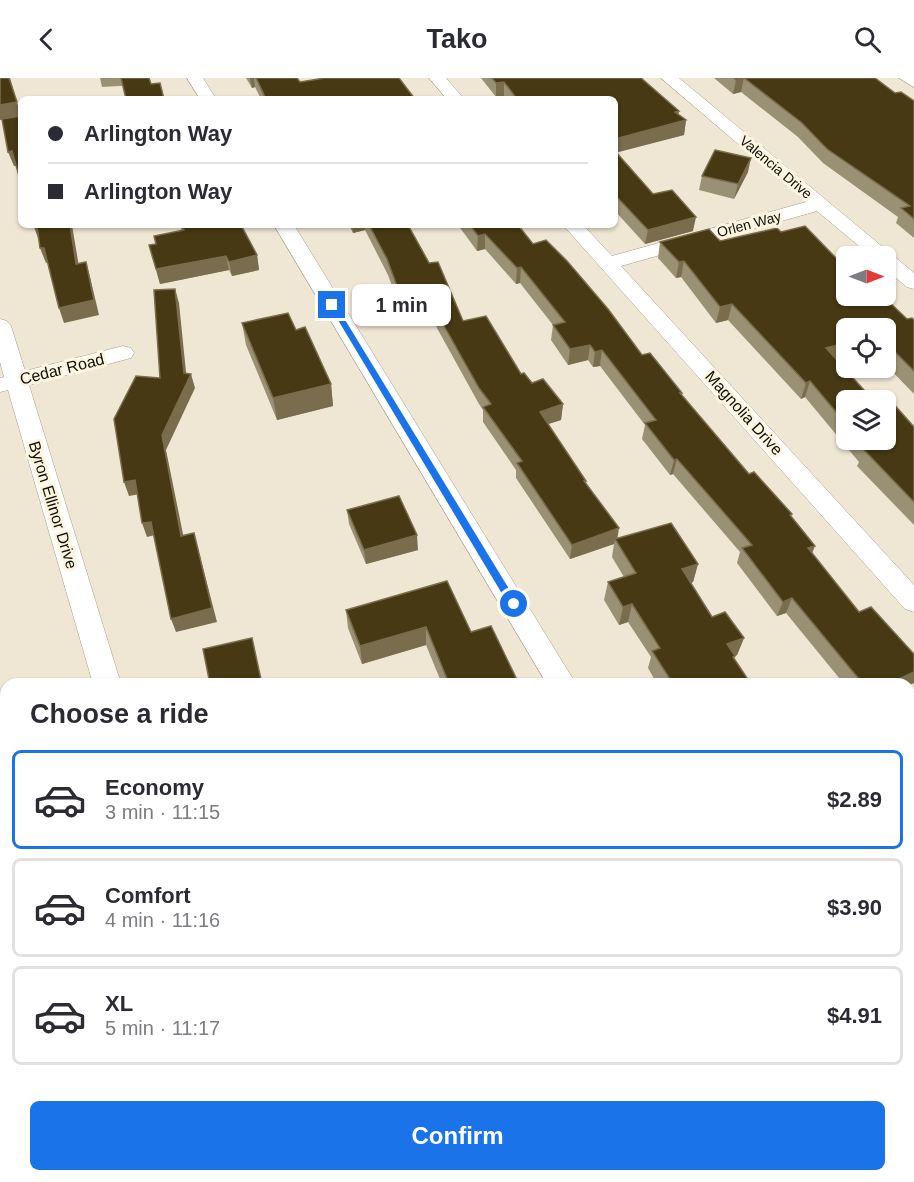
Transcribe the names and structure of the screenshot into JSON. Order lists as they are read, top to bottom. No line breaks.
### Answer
{"streets":{"street":["Valencia Drive","Orlen Way","Cedar Road","Magnolia Drive","Byron Ellinor Drive"]},"crossings":[["Valencia Drive","Orlen Way"],["Orlen Way","Magnolia Drive"],["Cedar Road","Byron Ellinor Drive"]],"north":"right","page":{"header":"Tako","banner":["Arlington Way","Arlington Way"],"bubble":"1 min","heading":"Choose a ride","list":[{"name":"Economy","note":"3 min · 11:15","value":"$2.89"},{"name":"Comfort","note":"4 min · 11:16","value":"$3.90"},{"name":"XL","note":"5 min · 11:17","value":"$4.91"}],"buttons":"Confirm"}}
